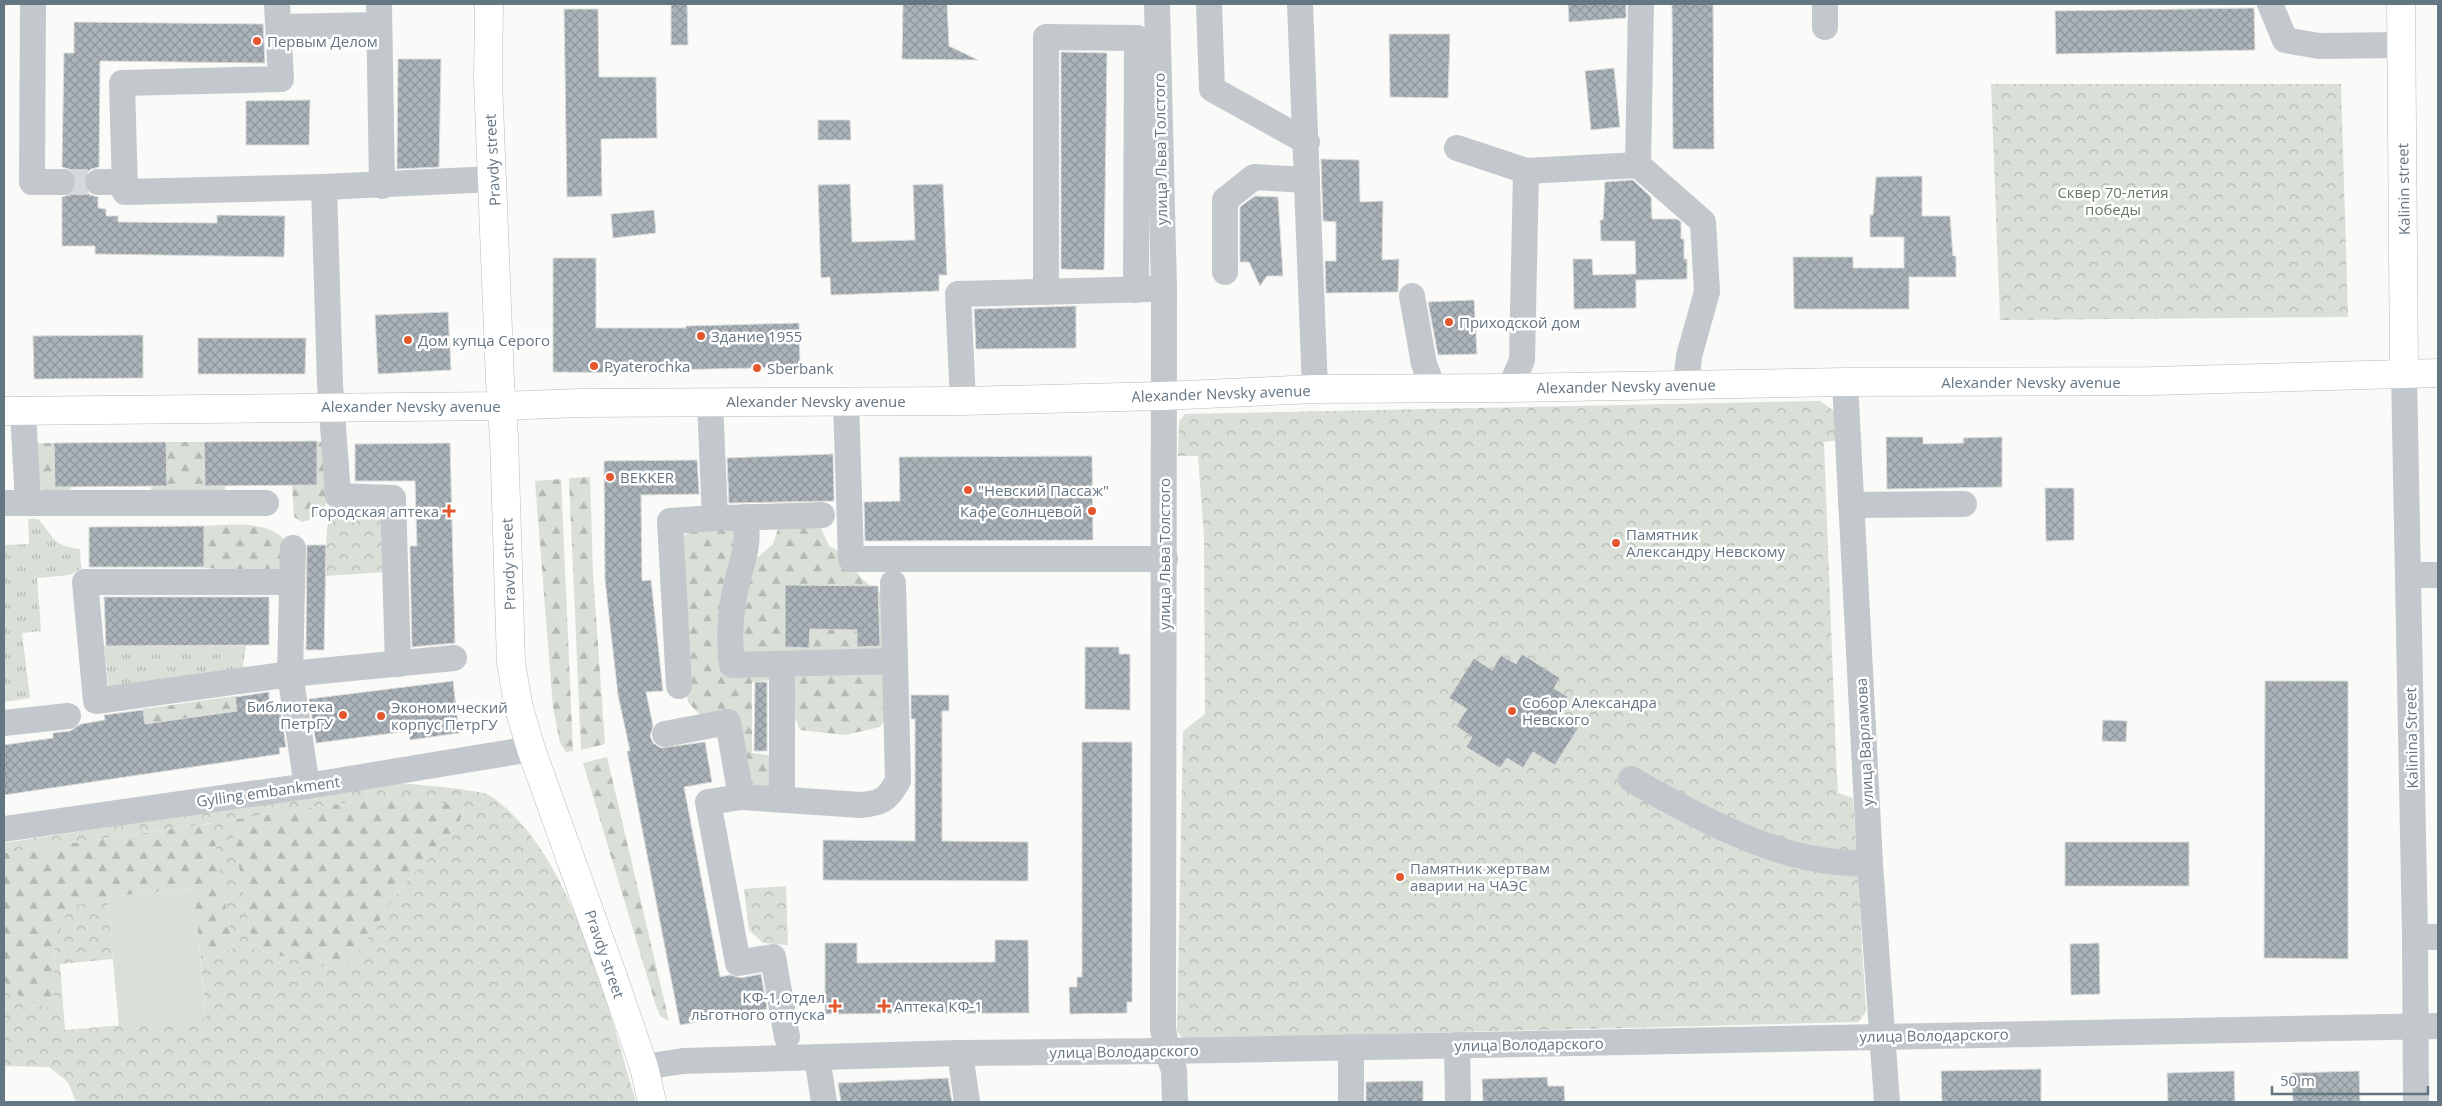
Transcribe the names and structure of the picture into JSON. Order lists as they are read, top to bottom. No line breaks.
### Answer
{"streets":{"main road":["Pravdy street","Kalinin street","Alexander Nevsky avenue"],"street":["улица Льва Толстого","Kalinina Street","улица Варламова","Gylling embankment","улица Володарского"]},"crossings":[["улица Льва Толстого","Alexander Nevsky avenue"],["улица Льва Толстого","улица Володарского"],["Pravdy street","Alexander Nevsky avenue"],["Pravdy street","Gylling embankment"],["Pravdy street","улица Володарского"],["Kalinin street","Alexander Nevsky avenue"],["Kalinin street","Kalinina Street"],["Alexander Nevsky avenue","Kalinina Street"],["Alexander Nevsky avenue","улица Варламова"],["Kalinina Street","улица Володарского"],["улица Варламова","улица Володарского"]],"parks":["Сквер 70-летия победы"],"places":{"other":["Первым Делом","Приходской дом","Здание 1955","Дом купца Серого","Pyaterochka","Sberbank","BEKKER","\"Невский Пассаж\"","Кафе Солнцевой","Памятник Александру Невскому","Собор Александра Невского","Библиотека ПетрГУ","Экономический корпус ПетрГУ","Памятник жертвам аварии на ЧАЭС"],"health":["Городская аптека","КФ-1,Отдел льготного отпуска","Аптека КФ-1"]},"scale_bar":"50 m"}
